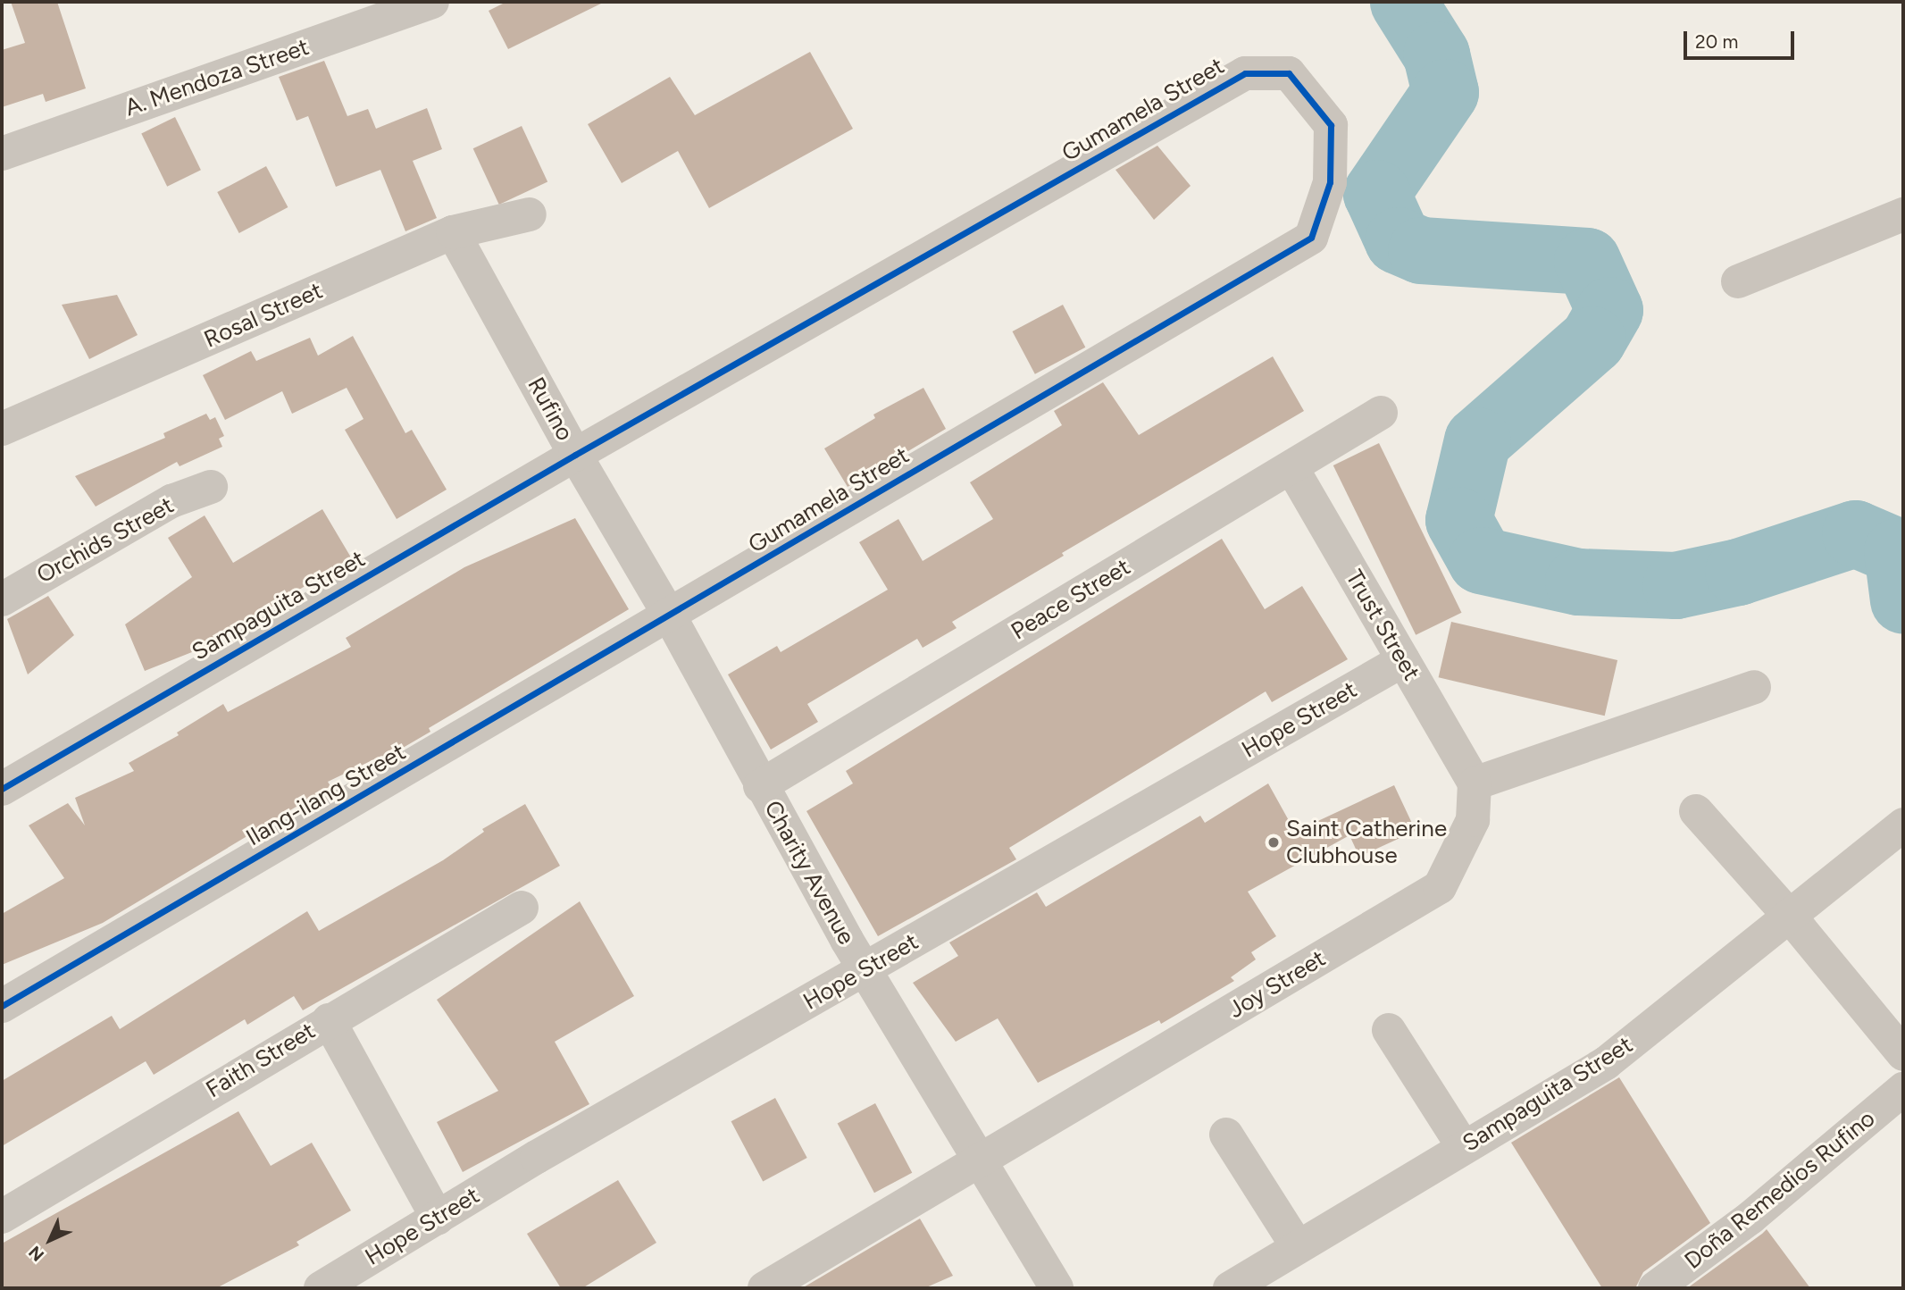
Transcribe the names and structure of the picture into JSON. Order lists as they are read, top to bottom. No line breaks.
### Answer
{"streets":{"street":["A. Mendoza Street","Gumamela Street","Rosal Street","Rufino","Orchids Street","Peace Street","Sampaguita Street","Trust Street","Hope Street","Ilang-ilang Street","Charity Avenue","Joy Street","Faith Street","Doña Remedios Rufino"]},"crossings":[["Gumamela Street","Rufino"],["Gumamela Street","Sampaguita Street"],["Gumamela Street","Ilang-ilang Street"],["Gumamela Street","Charity Avenue"],["Rosal Street","Rufino"],["Rufino","Sampaguita Street"],["Rufino","Ilang-ilang Street"],["Rufino","Charity Avenue"],["Peace Street","Trust Street"],["Peace Street","Charity Avenue"],["Trust Street","Hope Street"],["Trust Street","Joy Street"],["Hope Street","Charity Avenue"],["Ilang-ilang Street","Charity Avenue"],["Charity Avenue","Joy Street"]],"places":["Saint Catherine Clubhouse"],"scale_bar":"20 m","north":"bottom left"}
